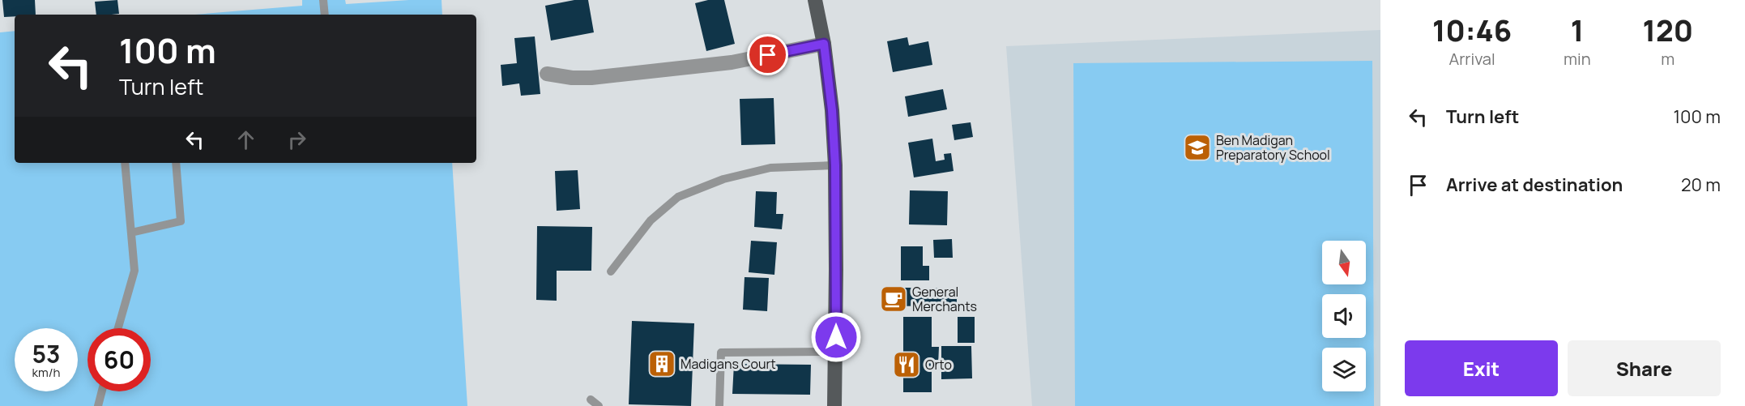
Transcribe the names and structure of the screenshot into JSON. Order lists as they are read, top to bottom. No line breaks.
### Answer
{"places":{"school or university":["Ben Madigan Preparatory School"],"cafe":["General Merchants"],"building":["Madigans Court"],"restaurant":["Orto"]},"north":"bottom","page":{"eta":["10:46","Arrival","1","min","120","m"],"turn":["100 m","Turn left"],"list":[{"name":"Turn left","value":"100 m"},{"name":"Arrive at destination","value":"20 m"}],"speed":"53 km/h","limit":"60","buttons":["Exit","Share"]}}
